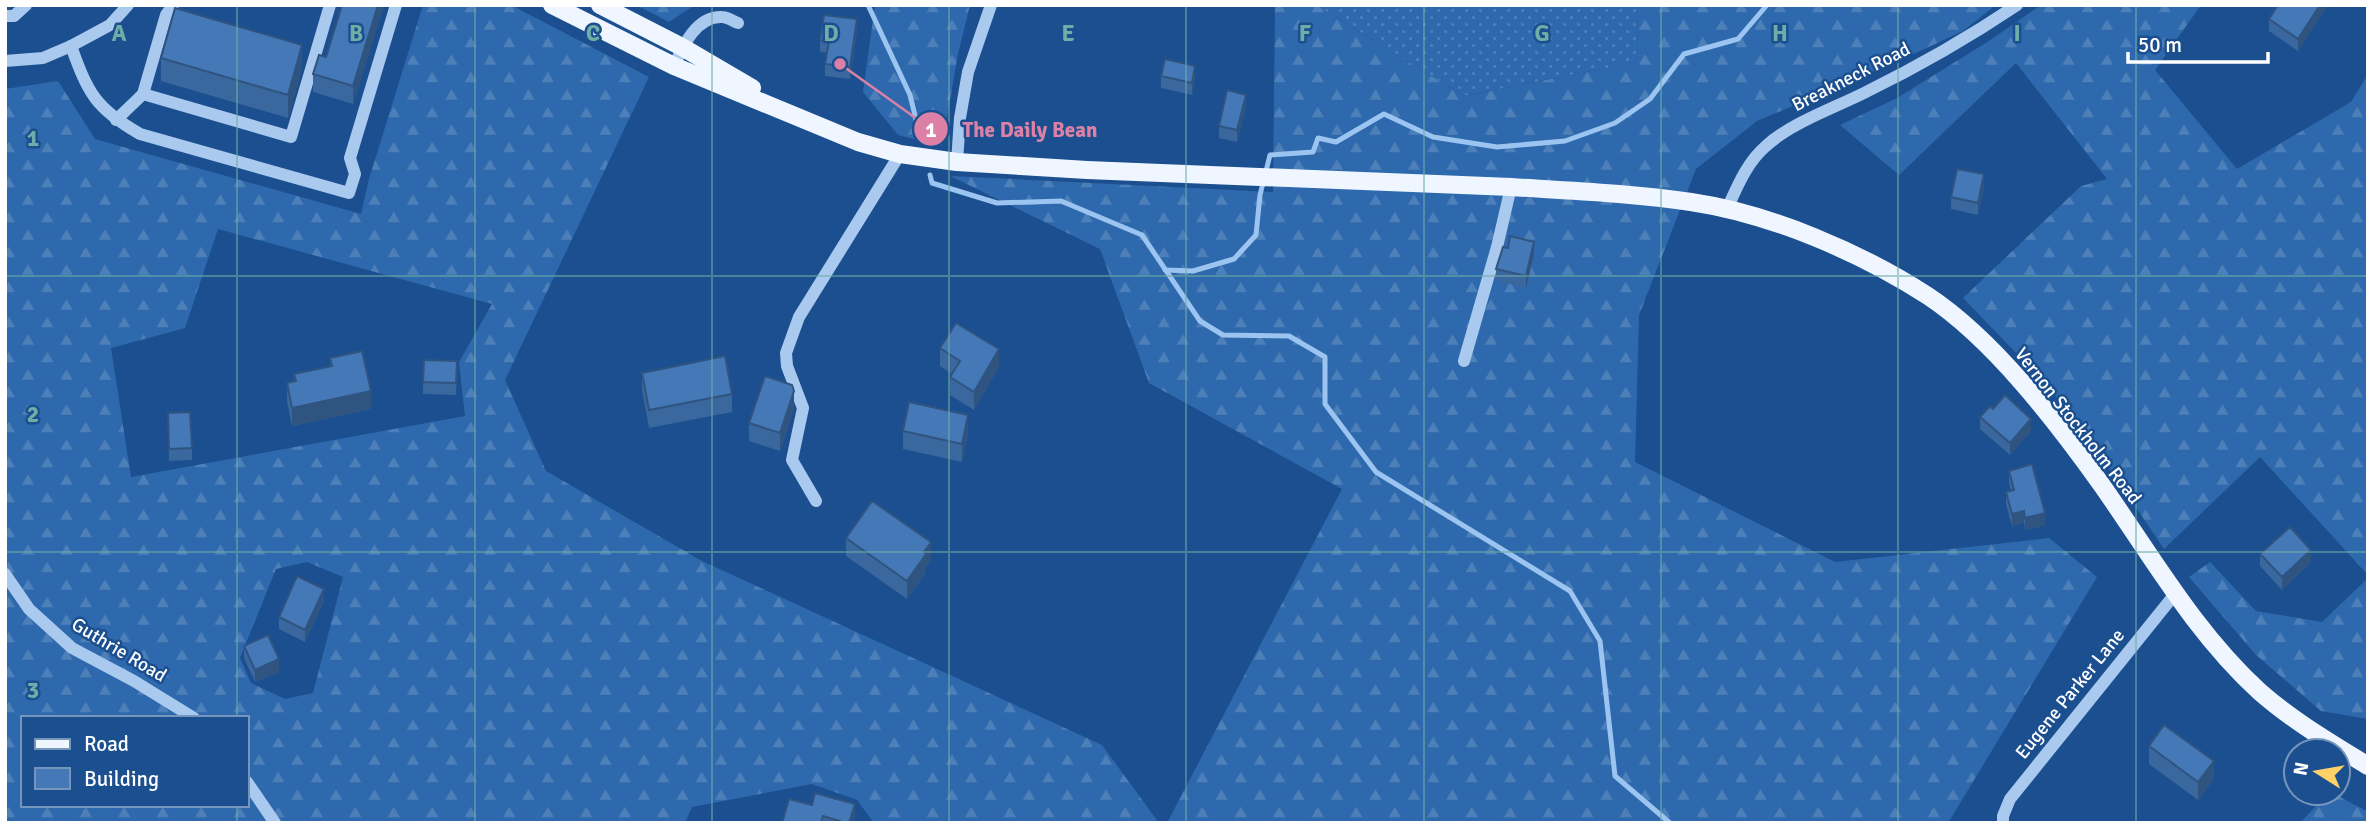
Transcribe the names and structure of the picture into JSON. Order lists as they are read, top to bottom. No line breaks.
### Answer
{"streets":{"main road":["Vernon Stockholm Road"],"street":["Breakneck Road","Guthrie Road","Eugene Parker Lane"]},"crossings":[["Breakneck Road","Vernon Stockholm Road"],["Vernon Stockholm Road","Eugene Parker Lane"]],"places":["The Daily Bean"],"legend":["Road","Building"],"scale_bar":"50 m","north":"left","grid":{"columns":["A","B","C","D","E","F","G","H","I"],"rows":["1","2","3"]}}
